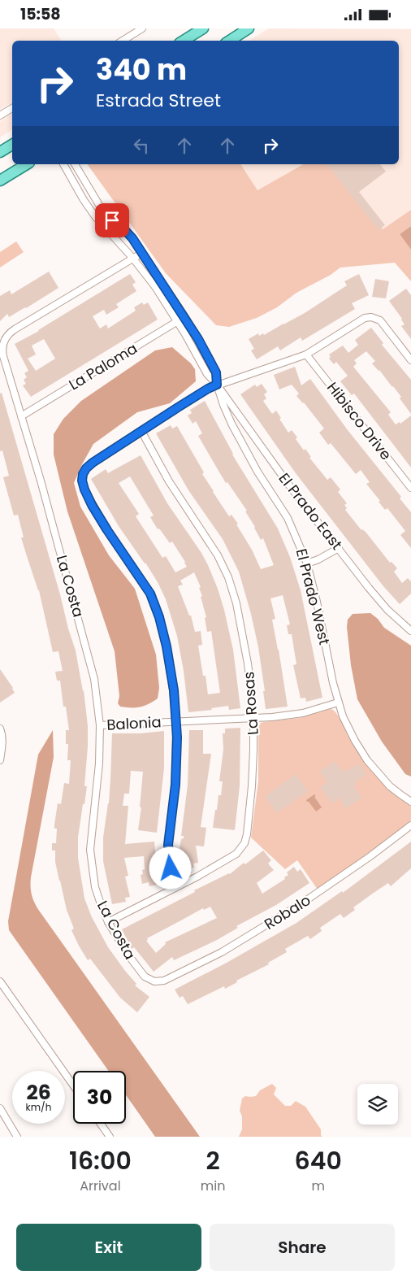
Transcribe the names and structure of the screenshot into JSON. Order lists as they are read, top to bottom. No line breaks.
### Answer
{"streets":{"street":["La Paloma","Hibisco Drive","El Prado East","La Costa","El Prado West","La Rosas","Balonia","Robalo"]},"crossings":[["La Paloma","El Prado East"],["La Paloma","La Costa"],["El Prado East","La Costa"],["El Prado East","El Prado West"],["La Costa","La Rosas"],["La Costa","Balonia"],["La Costa","Robalo"],["El Prado West","Balonia"],["La Rosas","Balonia"]],"page":{"status":"15:58","turn":["340 m","Estrada Street"],"speed":"26 km/h","limit":"30","eta":["16:00","Arrival","2","min","640","m"],"buttons":["Exit","Share"]}}
